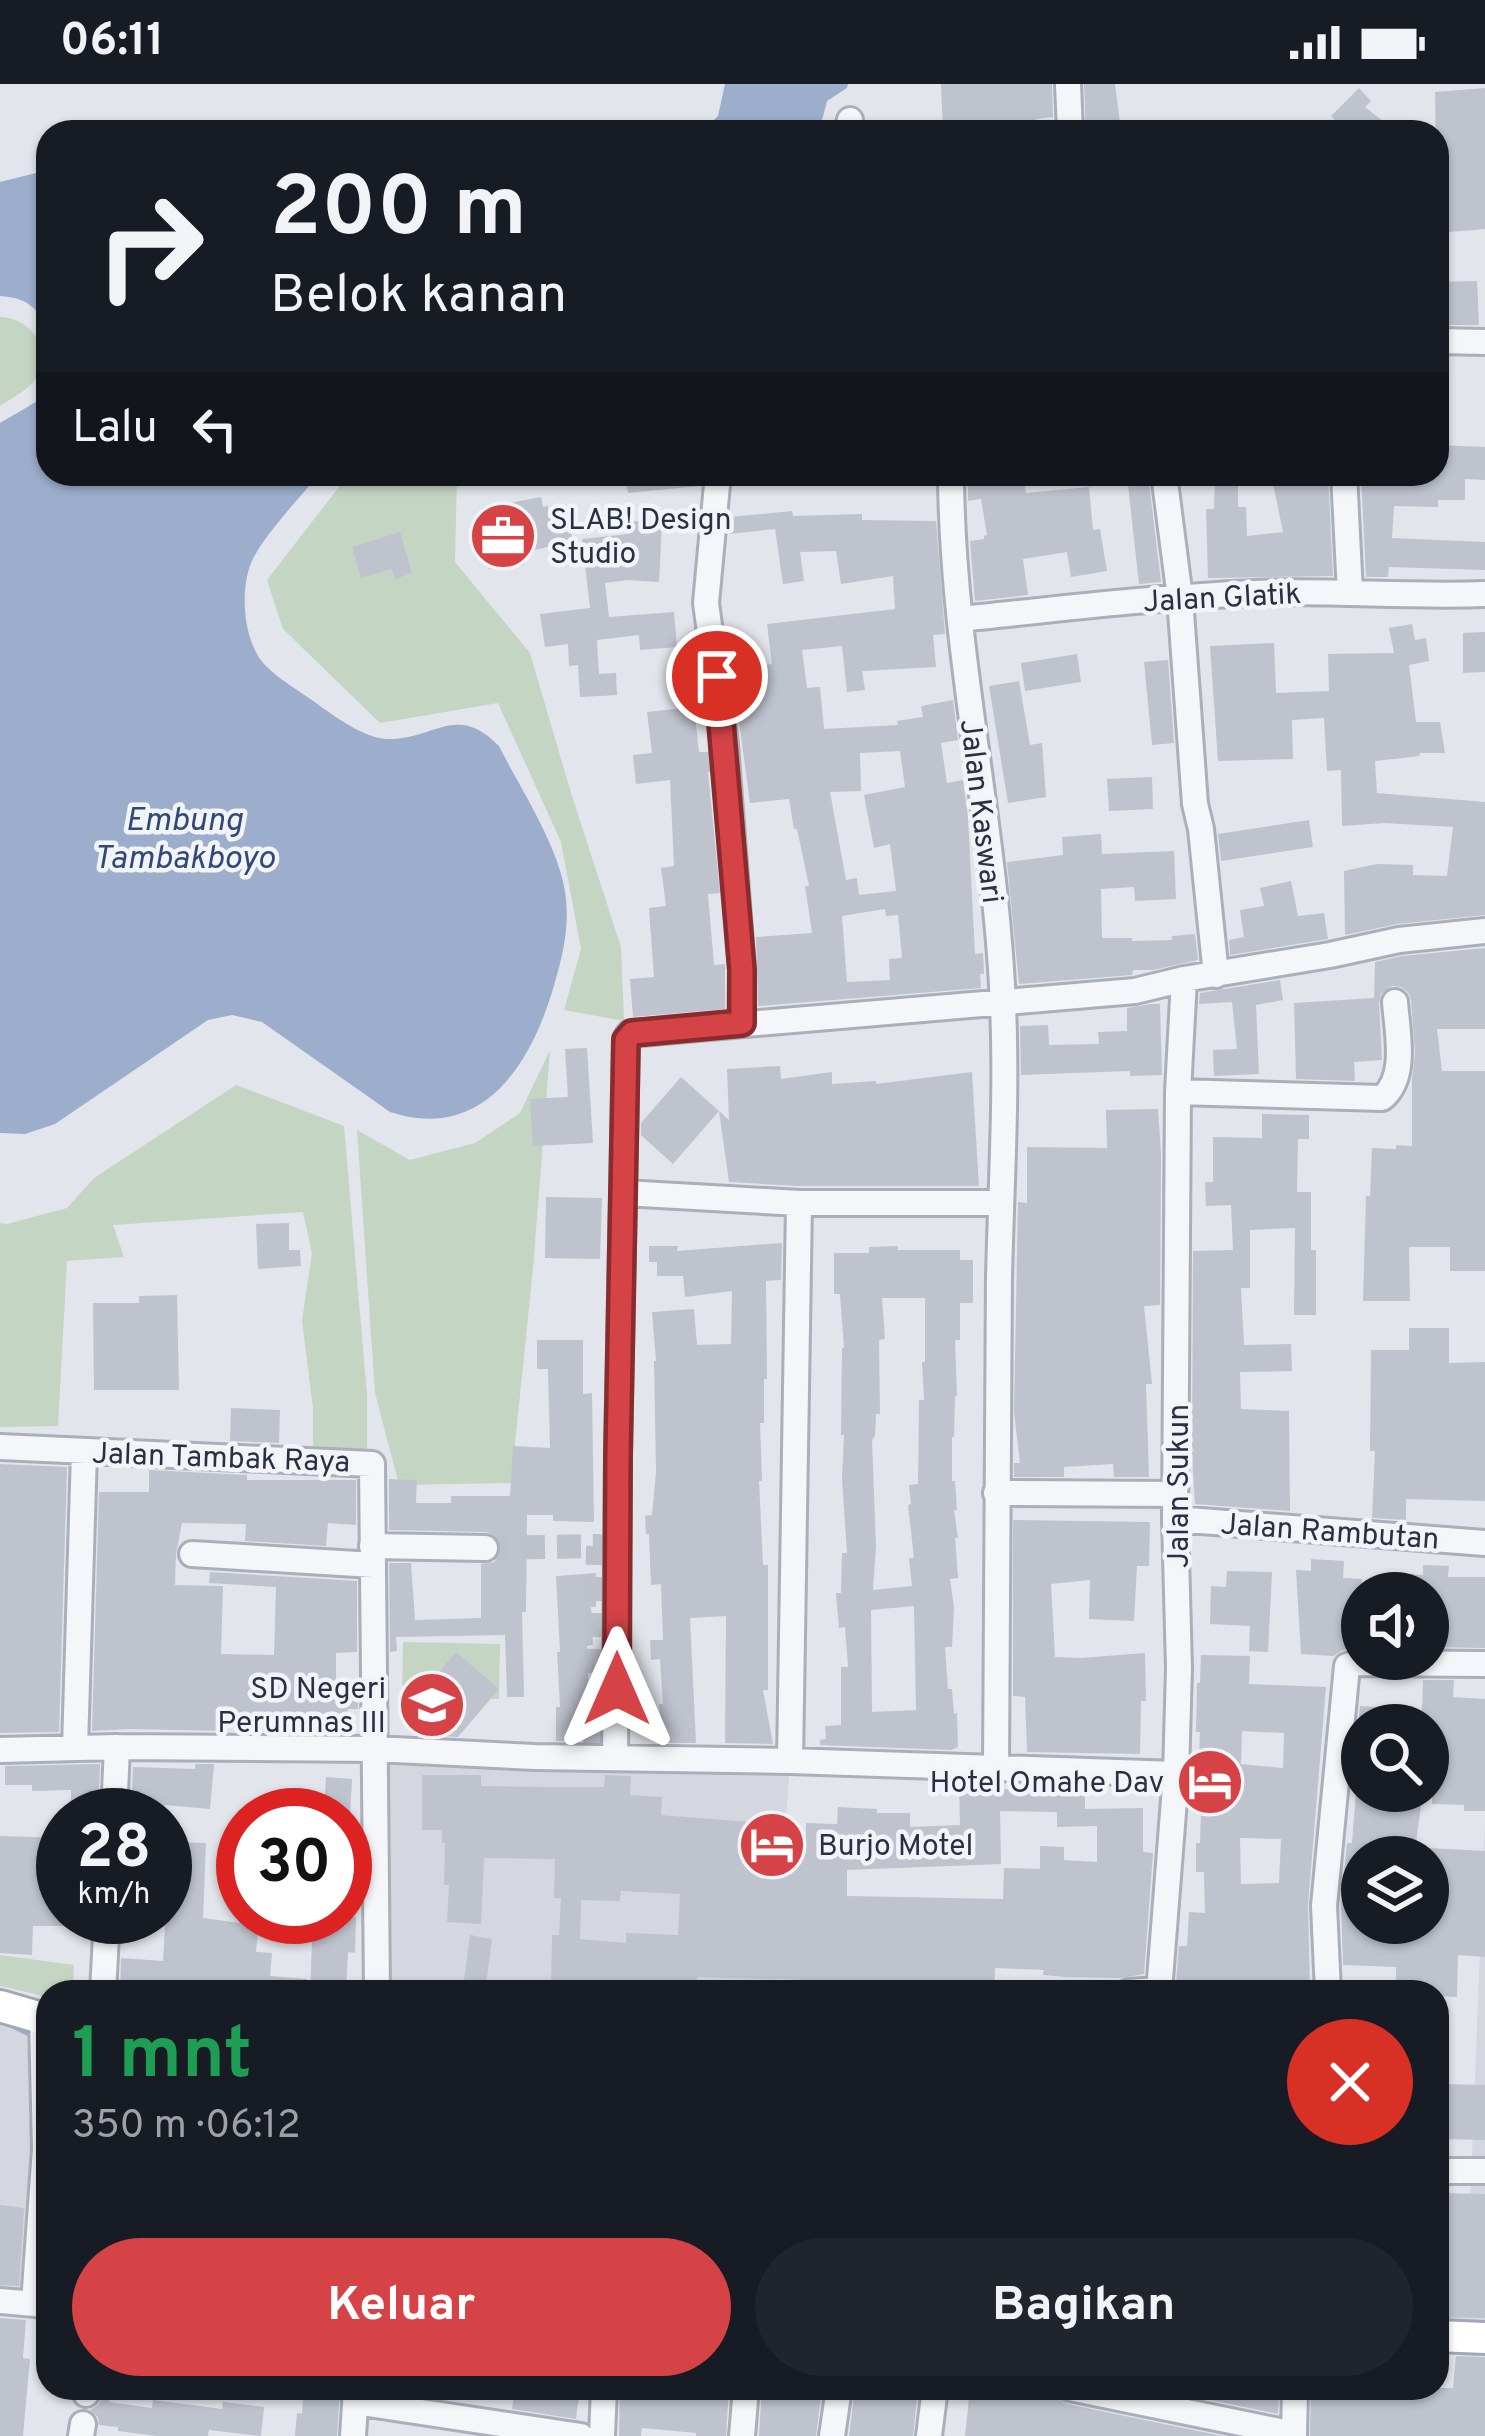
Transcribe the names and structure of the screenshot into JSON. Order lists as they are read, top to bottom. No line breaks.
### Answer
{"streets":{"street":["Jalan Glatik","Jalan Kaswari","Jalan Tambak Raya","Jalan Sukun","Jalan Rambutan"]},"crossings":[["Jalan Glatik","Jalan Kaswari"],["Jalan Kaswari","Jalan Rambutan"],["Jalan Sukun","Jalan Rambutan"]],"water":["Embung Tambakboyo"],"places":{"office":["SLAB! Design Studio"],"school or university":["SD Negeri Perumnas III"],"hotel":["Hotel Omahe Dav","Burjo Motel"]},"page":{"status":"06:11","turn":["200 m","Belok kanan"],"then":"Lalu","speed":"28 km/h","limit":"30","heading":["1 mnt","350 m · 06:12"],"buttons":["Keluar","Bagikan"]}}
